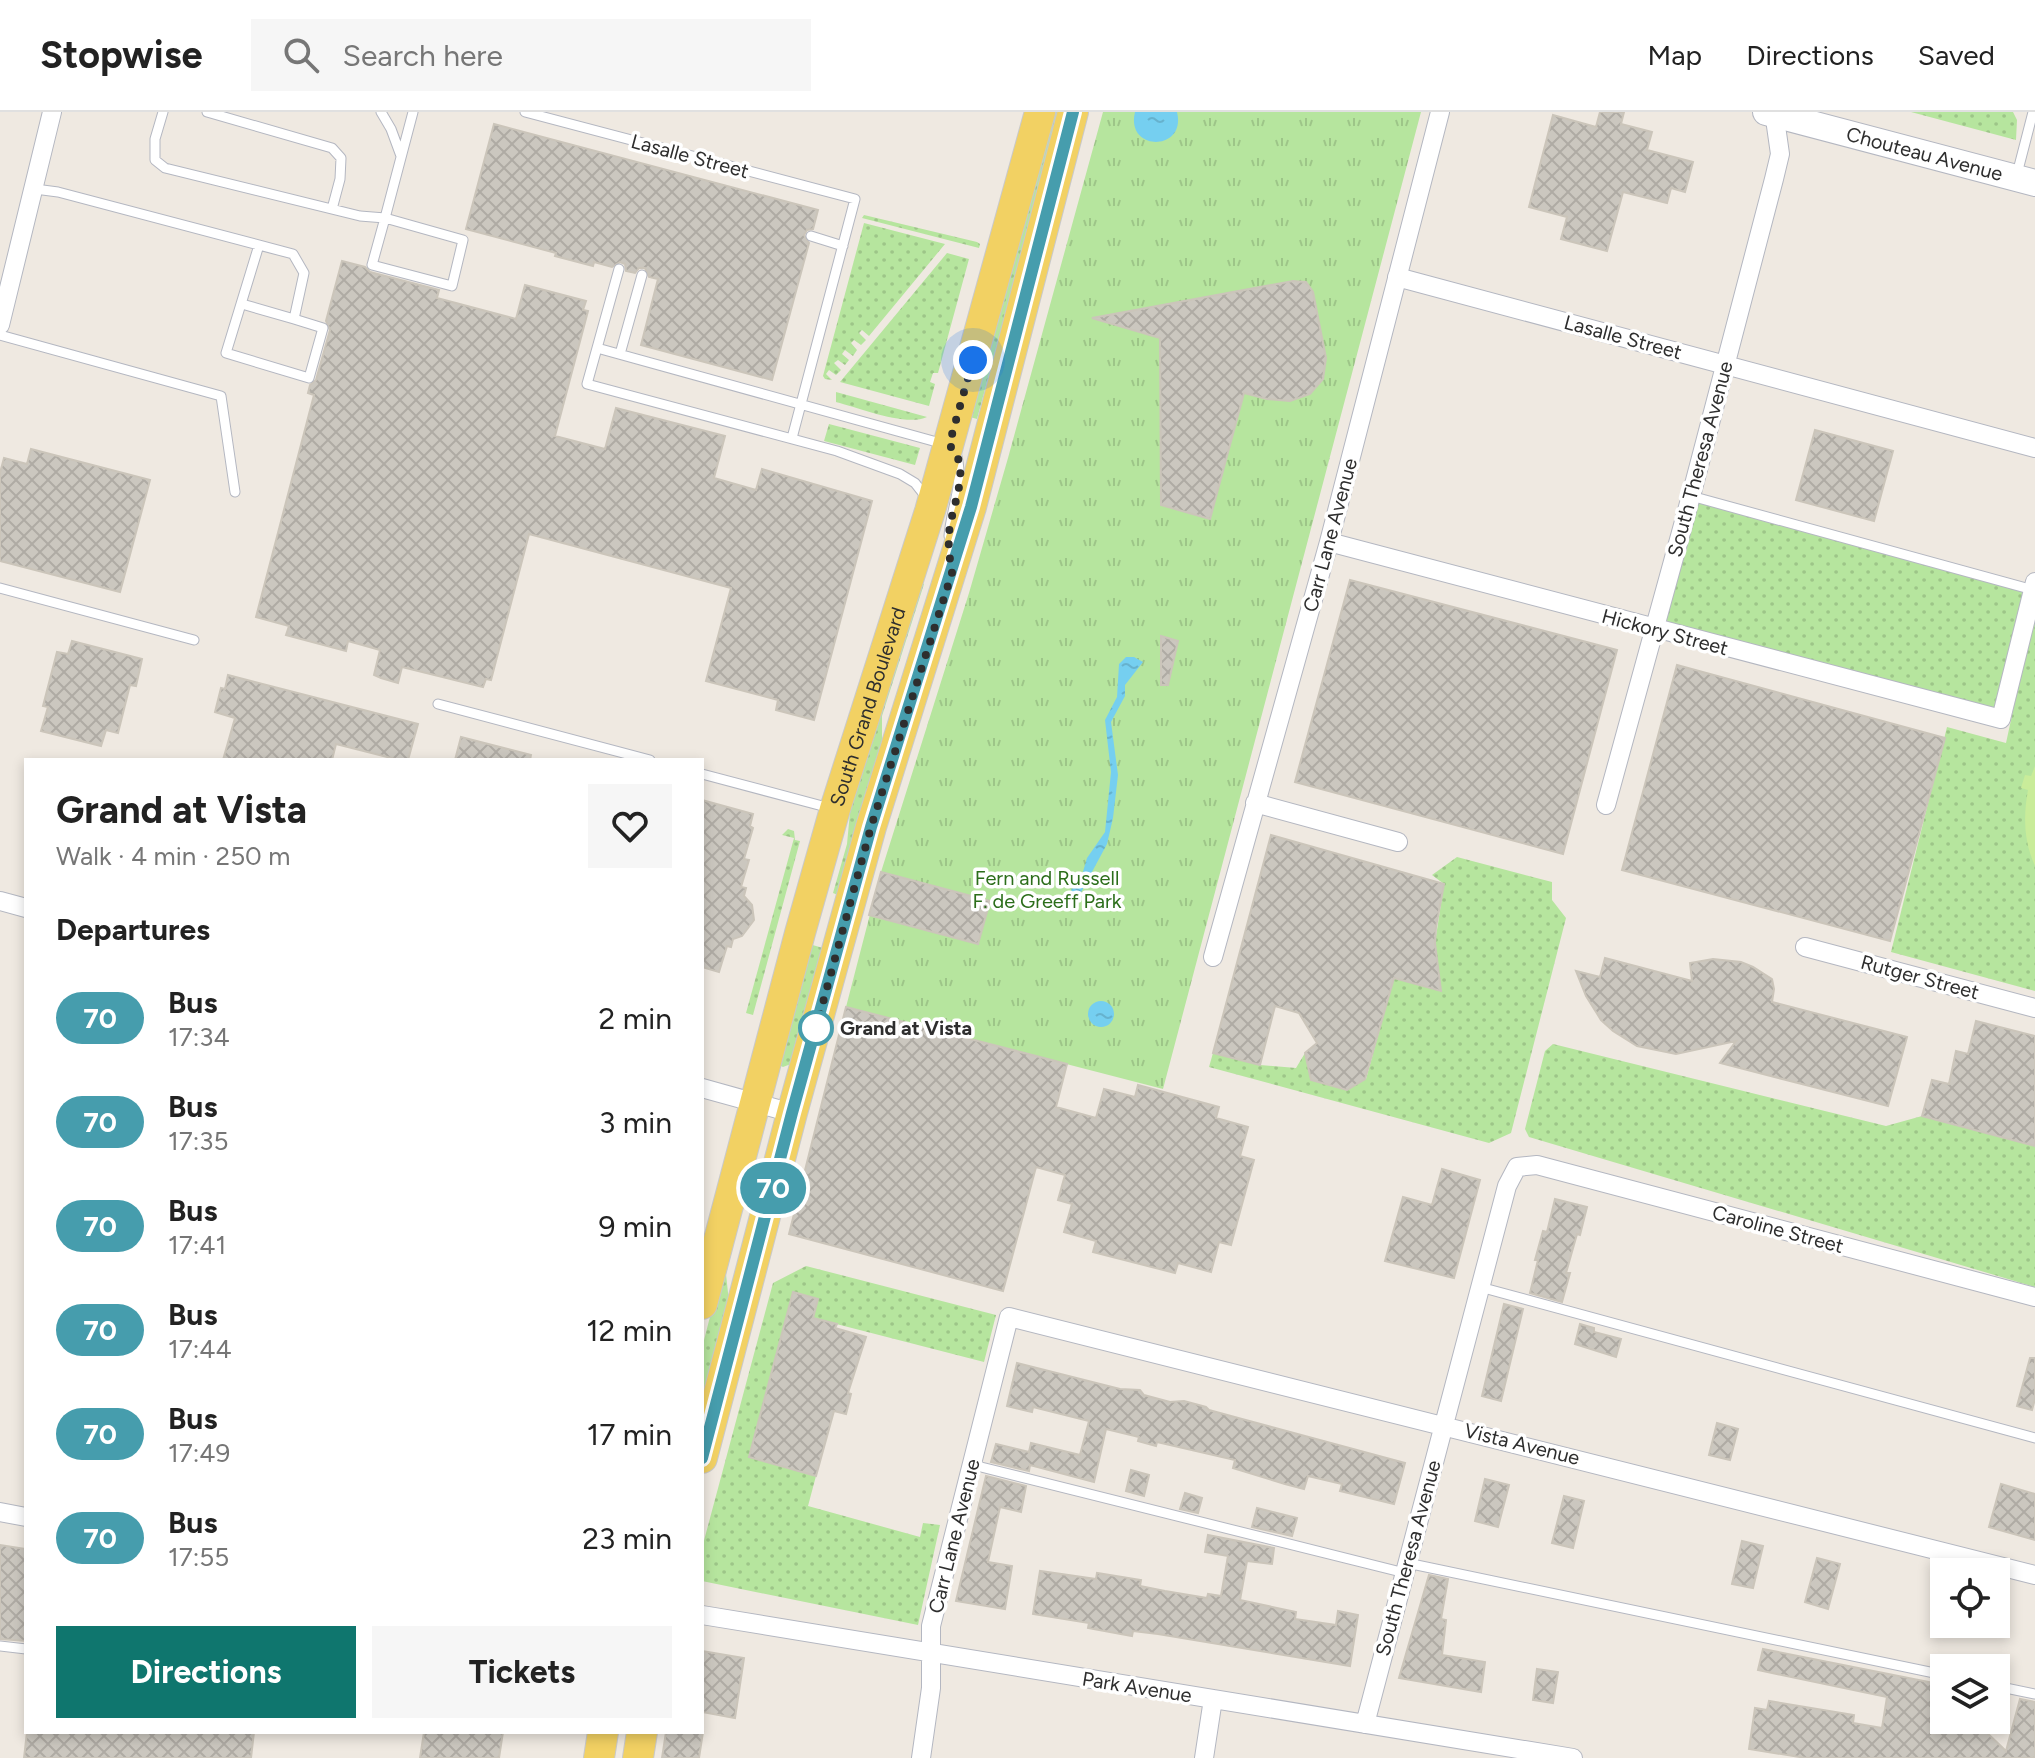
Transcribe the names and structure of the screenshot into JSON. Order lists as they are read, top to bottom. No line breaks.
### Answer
{"streets":{"main road":["Chouteau Avenue","South Grand Boulevard"],"street":["Lasalle Street","South Theresa Avenue","Carr Lane Avenue","Hickory Street","Rutger Street","Caroline Street","Vista Avenue","Park Avenue"]},"crossings":[["Chouteau Avenue","South Theresa Avenue"],["Lasalle Street","South Theresa Avenue"],["Lasalle Street","Carr Lane Avenue"],["South Theresa Avenue","Hickory Street"],["South Theresa Avenue","Caroline Street"],["South Theresa Avenue","Vista Avenue"],["South Theresa Avenue","Park Avenue"],["Carr Lane Avenue","Hickory Street"],["Carr Lane Avenue","Vista Avenue"],["Carr Lane Avenue","Park Avenue"]],"parks":["Fern and Russell F. de Greeff Park"],"places":["Grand at Vista"],"lines":["bus line 70"],"page":{"header":"Stopwise","search":"Search here","nav":["Map","Directions","Saved"],"on_map":"70","heading":[["Grand at Vista","Walk · 4 min · 250 m"],"Departures"],"list":[{"mark":"70","name":"Bus","note":"17:34","value":"2 min"},{"mark":"70","name":"Bus","note":"17:35","value":"3 min"},{"mark":"70","name":"Bus","note":"17:41","value":"9 min"},{"mark":"70","name":"Bus","note":"17:44","value":"12 min"},{"mark":"70","name":"Bus","note":"17:49","value":"17 min"},{"mark":"70","name":"Bus","note":"17:55","value":"23 min"}],"buttons":["Directions","Tickets"]}}
